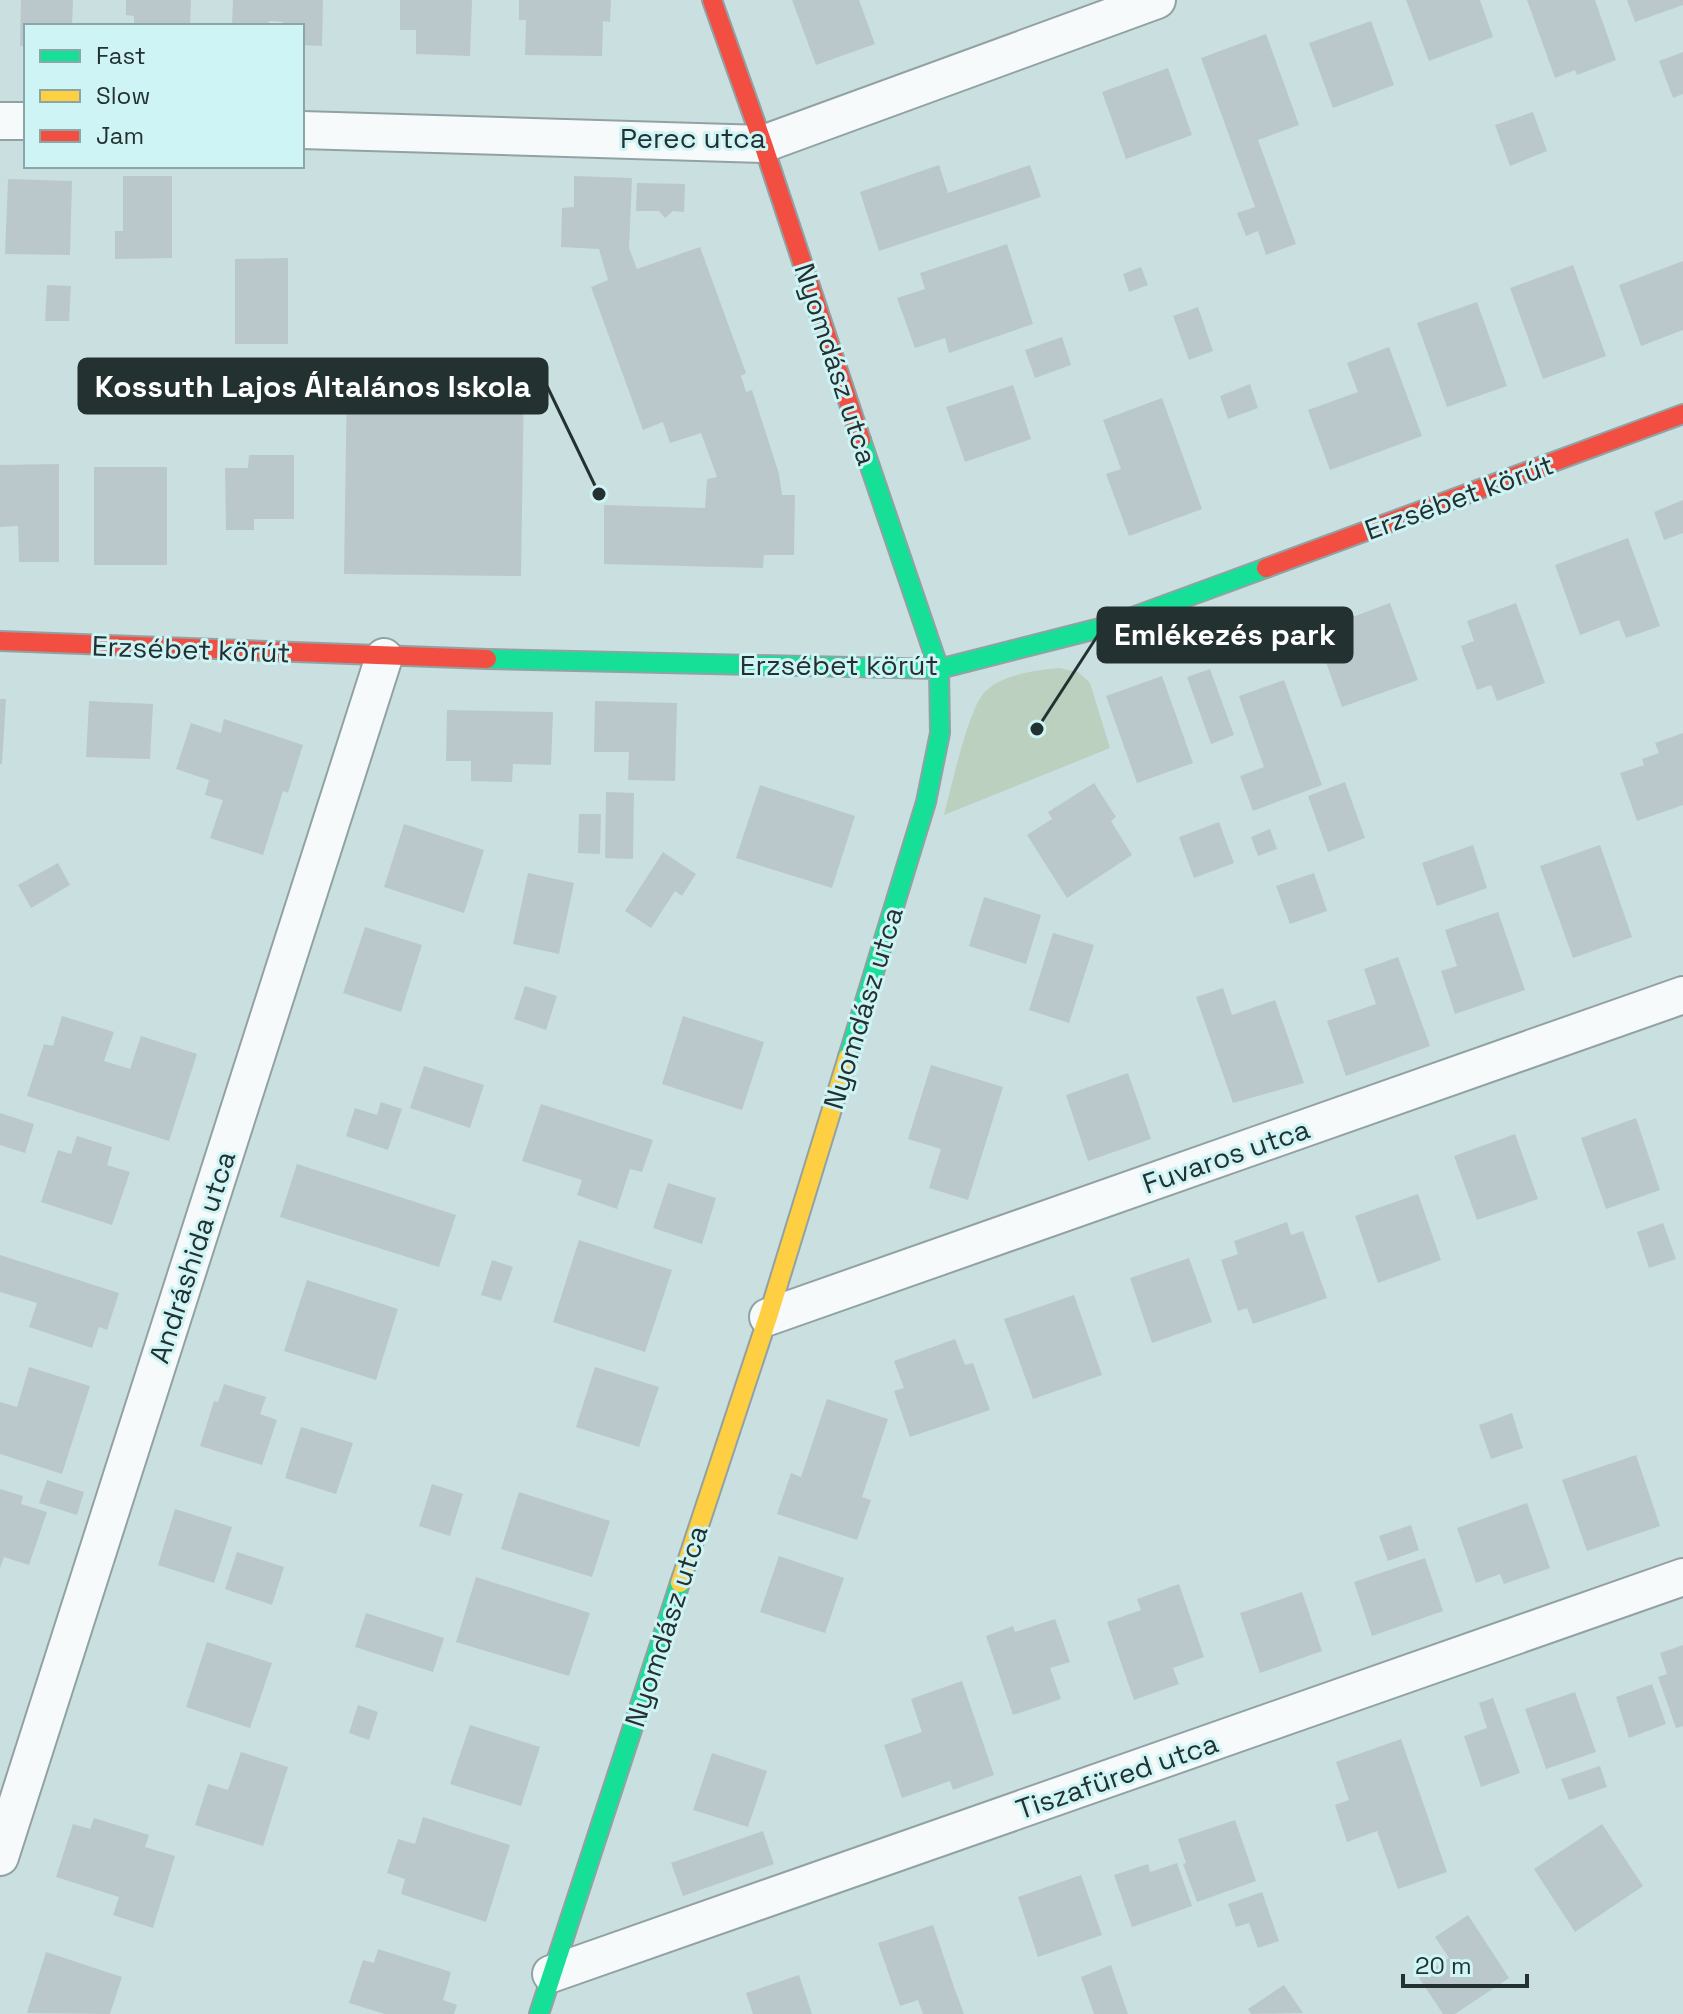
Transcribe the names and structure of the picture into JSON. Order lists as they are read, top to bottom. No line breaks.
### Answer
{"streets":{"street":["Perec utca","Nyomdász utca","Erzsébet körút","Fuvaros utca","Andráshida utca","Tiszafüred utca"]},"crossings":[["Perec utca","Nyomdász utca"],["Nyomdász utca","Erzsébet körút"],["Nyomdász utca","Fuvaros utca"],["Nyomdász utca","Tiszafüred utca"],["Erzsébet körút","Andráshida utca"]],"places":["Kossuth Lajos Általános Iskola","Emlékezés park"],"legend":["Fast","Slow","Jam"],"scale_bar":"20 m"}
